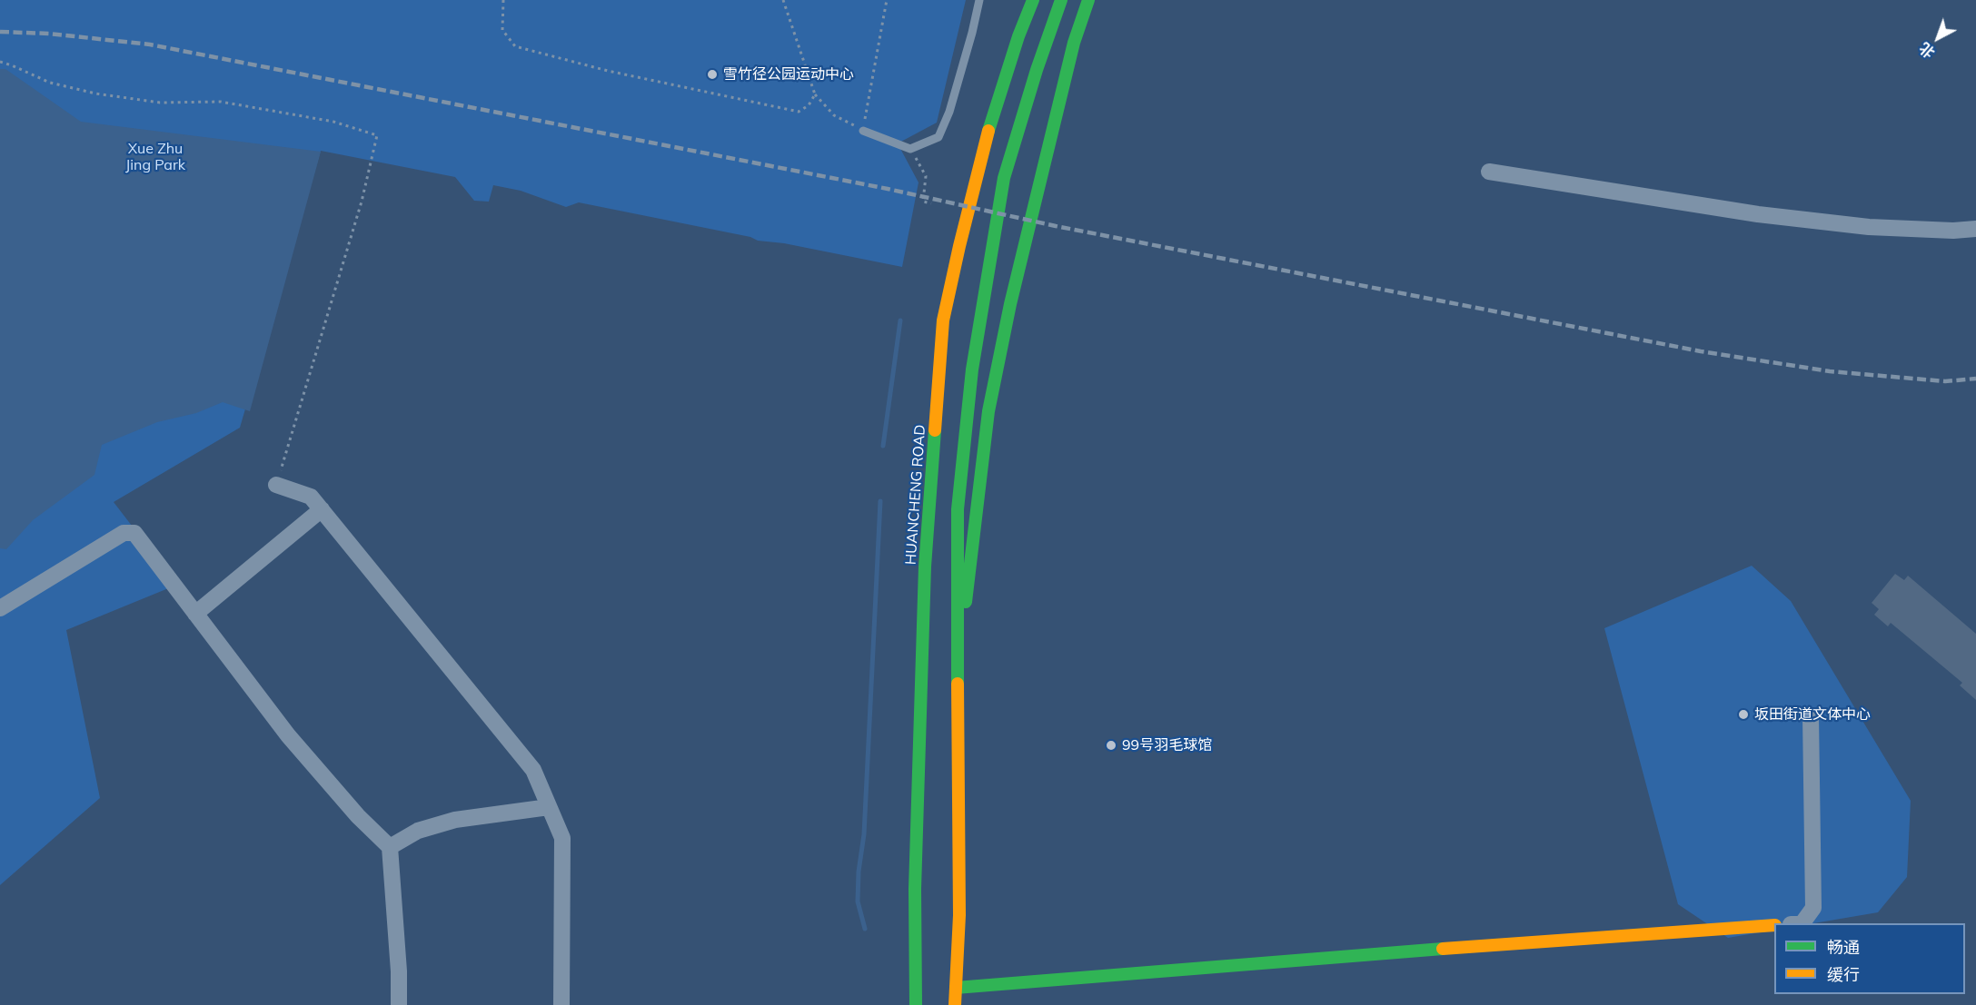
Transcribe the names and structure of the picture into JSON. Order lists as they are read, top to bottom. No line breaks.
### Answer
{"streets":{"main road":["HUANCHENG ROAD"]},"parks":["Xue Zhu Jing Park"],"places":["雪竹径公园运动中心","坂田街道文体中心","99号羽毛球馆"],"legend":["畅通","缓行"],"north":"bottom left"}
